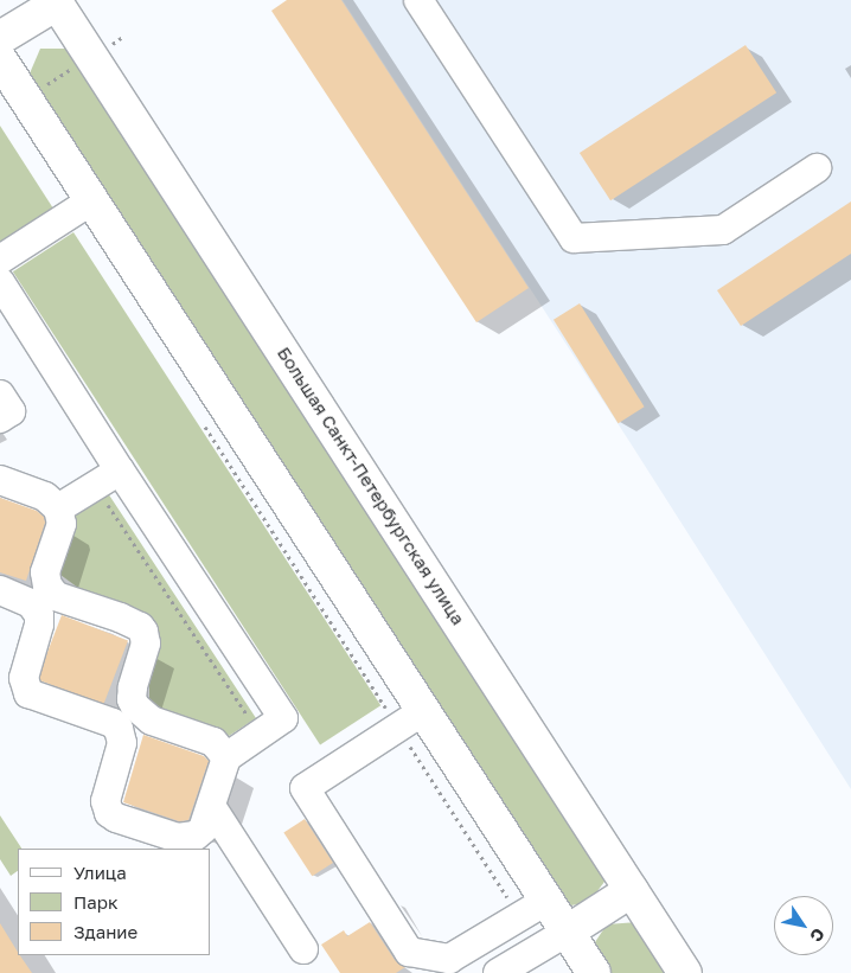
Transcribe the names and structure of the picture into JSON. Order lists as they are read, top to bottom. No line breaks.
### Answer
{"streets":{"main road":["Большая Санкт-Петербургская улица"]},"legend":["Улица","Парк","Здание"],"north":"bottom right"}
